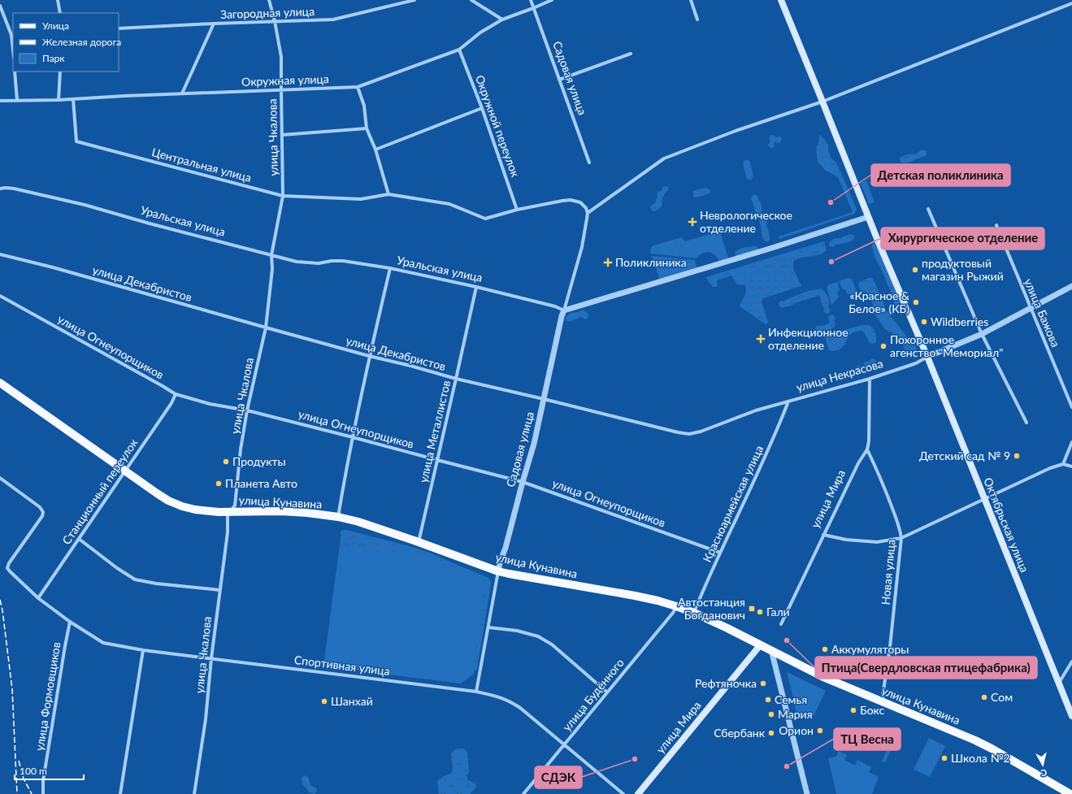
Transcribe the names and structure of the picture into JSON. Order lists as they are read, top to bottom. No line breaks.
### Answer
{"streets":{"main road":["улица Мира","улица Кунавина","Октябрьская улица"],"street":["Загородная улица","Садовая улица","Окружная улица","Окружной переулок","улица Чкалова","Центральная улица","Уральская улица","улица Декабристов","улица Бажова","улица Огнеупорщиков","улица Некрасова","улица Металлистов","Станционный переулок","Красноармейская улица","Новая улица","Спортивная улица","улица Будённого","улица Формовщиков"]},"crossings":[["Загородная улица","улица Чкалова"],["Садовая улица","Окружная улица"],["Садовая улица","Центральная улица"],["Садовая улица","Уральская улица"],["Садовая улица","улица Декабристов"],["Садовая улица","улица Огнеупорщиков"],["Садовая улица","улица Кунавина"],["Садовая улица","Спортивная улица"],["Окружная улица","Окружной переулок"],["Окружная улица","улица Чкалова"],["Окружная улица","Центральная улица"],["Окружной переулок","Центральная улица"],["улица Чкалова","Центральная улица"],["улица Чкалова","Уральская улица"],["улица Чкалова","улица Декабристов"],["улица Чкалова","улица Огнеупорщиков"],["улица Чкалова","улица Кунавина"],["улица Чкалова","Спортивная улица"],["Уральская улица","улица Металлистов"],["улица Декабристов","улица Некрасова"],["улица Декабристов","улица Металлистов"],["улица Декабристов","Красноармейская улица"],["улица Бажова","улица Некрасова"],["улица Огнеупорщиков","улица Металлистов"],["улица Огнеупорщиков","Станционный переулок"],["улица Огнеупорщиков","Красноармейская улица"],["улица Некрасова","улица Мира"],["улица Некрасова","Красноармейская улица"],["улица Некрасова","Октябрьская улица"],["улица Металлистов","улица Кунавина"],["Станционный переулок","улица Кунавина"],["Станционный переулок","Спортивная улица"],["улица Мира","улица Кунавина"],["улица Мира","Новая улица"],["улица Кунавина","Красноармейская улица"],["улица Кунавина","Новая улица"],["улица Кунавина","улица Будённого"],["Спортивная улица","улица Будённого"],["Спортивная улица","улица Формовщиков"]],"places":{"other":["Детская поликлиника","Хирургическое отделение","продуктовый магазин Рыжий","«Красное & Белое» (КБ)","Wildberries","Похоронное агенство \"Мемориал\"","Детский сад № 9","Продукты","Планета Авто","Гали","Птица(Свердловская птицефабрика)","Аккумуляторы","Рефтяночка","Сом","Семья","Шанхай","Бокс","Мария","Орион","Сбербанк","Школа №2","СДЭК","ТЦ Весна"],"health":["Неврологическое отделение","Поликлиника","Инфекционное отделение"],"transit":["Автостанция Богданович"]},"legend":["Улица","Железная дорога","Парк"],"scale_bar":"100 m","north":"bottom"}
